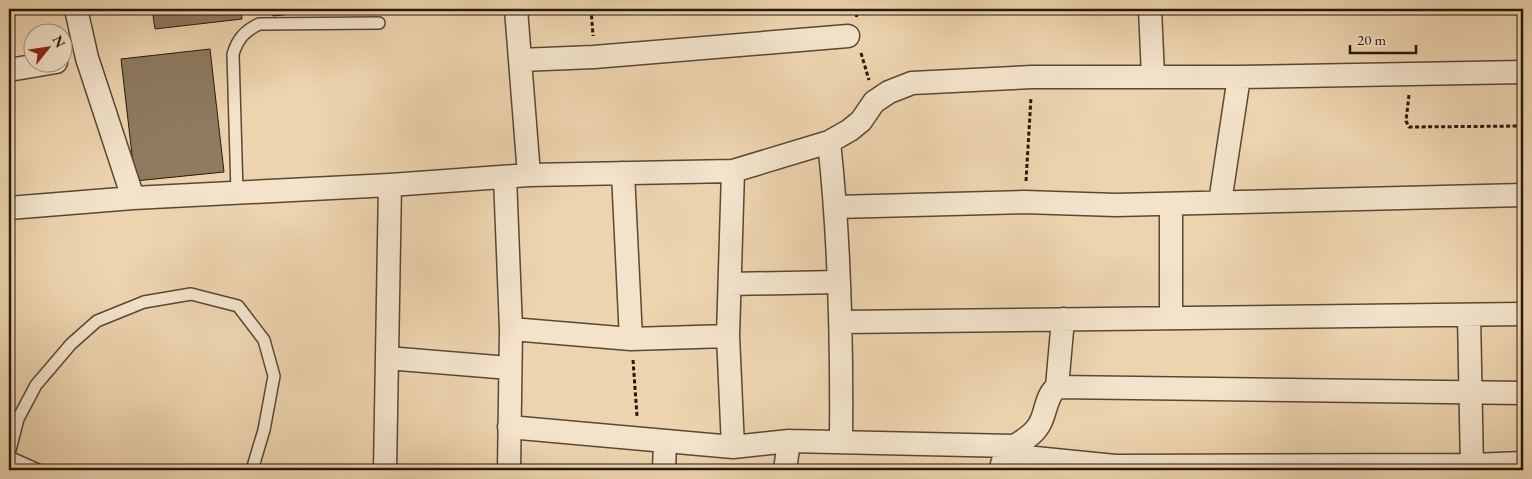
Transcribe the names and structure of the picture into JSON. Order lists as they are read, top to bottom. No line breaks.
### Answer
{"scale_bar":"20 m","north":"top right"}
